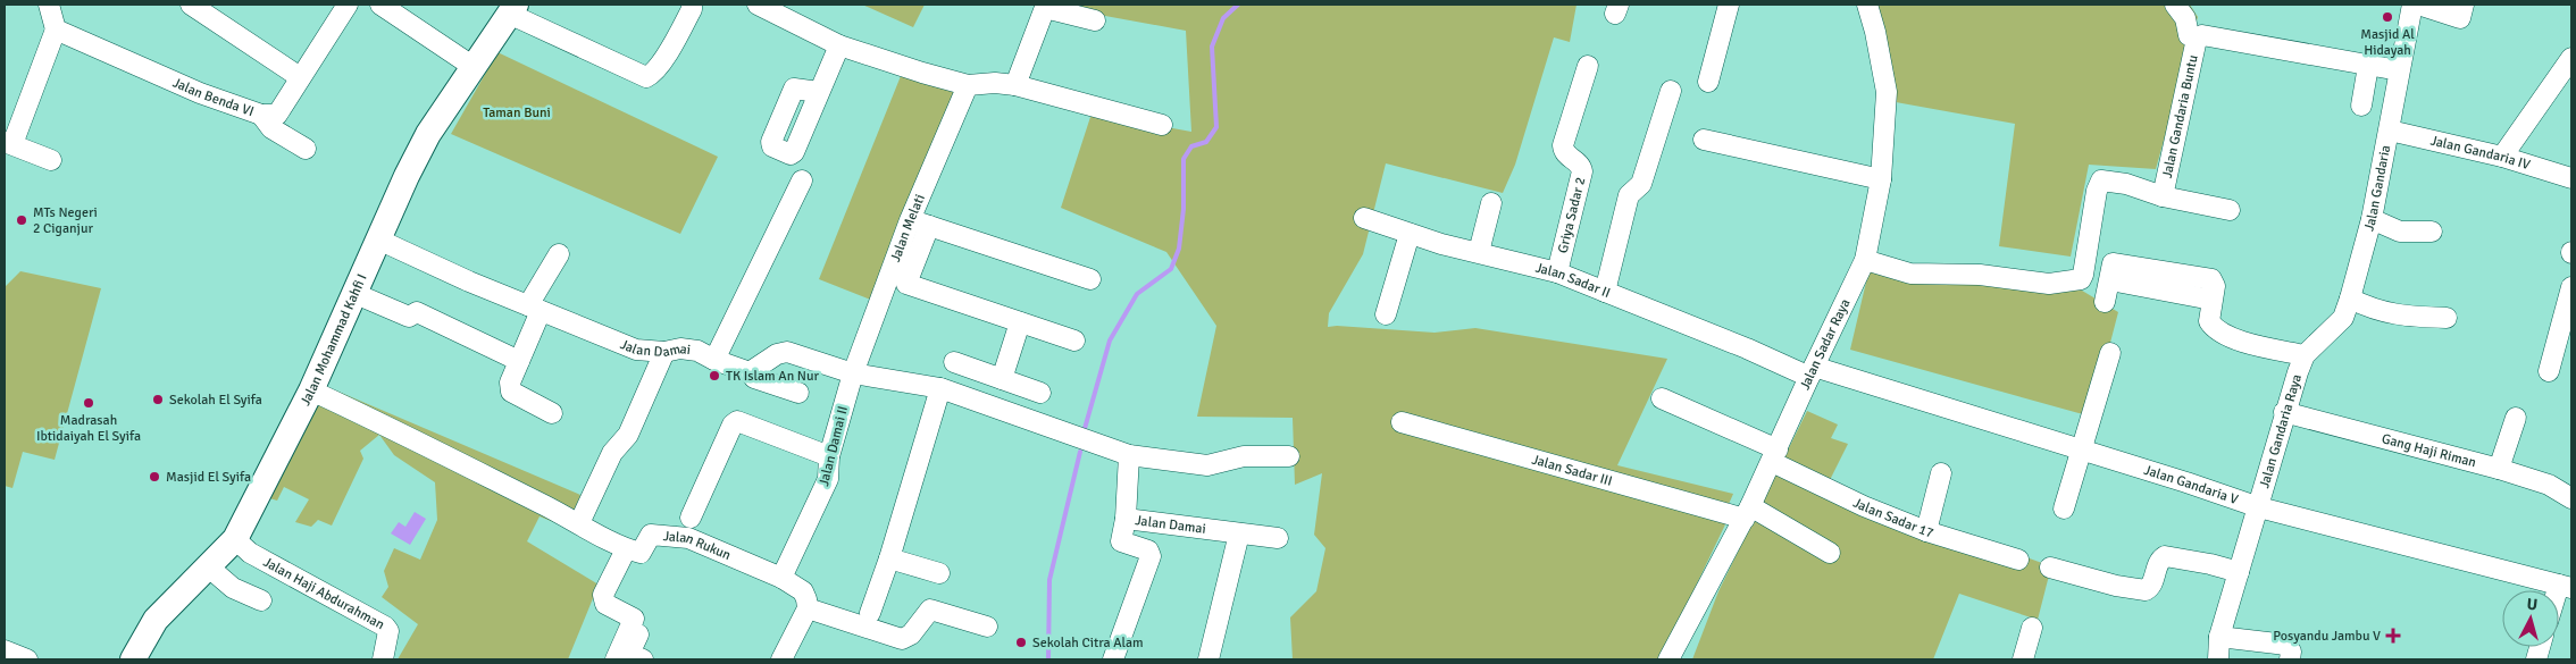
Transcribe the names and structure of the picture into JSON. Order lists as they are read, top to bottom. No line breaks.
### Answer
{"streets":{"main road":["Jalan Mohammad Kahfi I"],"street":["Jalan Benda VI","Jalan Gandaria Buntu","Jalan Gandaria IV","Jalan Gandaria","Griya Sadar 2","Jalan Melati","Jalan Sadar II","Jalan Sadar Raya","Jalan Damai","Jalan Gandaria Raya","Jalan Damai II","Gang Haji Riman","Jalan Sadar III","Jalan Gandaria V","Jalan Sadar 17","Jalan Rukun","Jalan Haji Abdurahman"]},"crossings":[["Jalan Gandaria Buntu","Jalan Gandaria"],["Jalan Gandaria IV","Jalan Gandaria"],["Jalan Gandaria","Jalan Gandaria Raya"],["Griya Sadar 2","Jalan Sadar II"],["Jalan Melati","Jalan Damai II"],["Jalan Sadar II","Jalan Sadar Raya"],["Jalan Sadar II","Jalan Gandaria V"],["Jalan Mohammad Kahfi I","Jalan Damai"],["Jalan Mohammad Kahfi I","Jalan Haji Abdurahman"],["Jalan Sadar Raya","Jalan Sadar III"],["Jalan Sadar Raya","Jalan Gandaria V"],["Jalan Sadar Raya","Jalan Sadar 17"],["Jalan Gandaria Raya","Gang Haji Riman"],["Jalan Gandaria Raya","Jalan Gandaria V"],["Jalan Damai II","Jalan Rukun"]],"parks":["Taman Buni"],"places":{"other":["Masjid Al Hidayah","MTs Negeri 2 Ciganjur","TK Islam An Nur","Sekolah El Syifa","Madrasah Ibtidaiyah El Syifa","Masjid El Syifa","Sekolah Citra Alam"],"health":["Posyandu Jambu V"]},"north":"top"}
